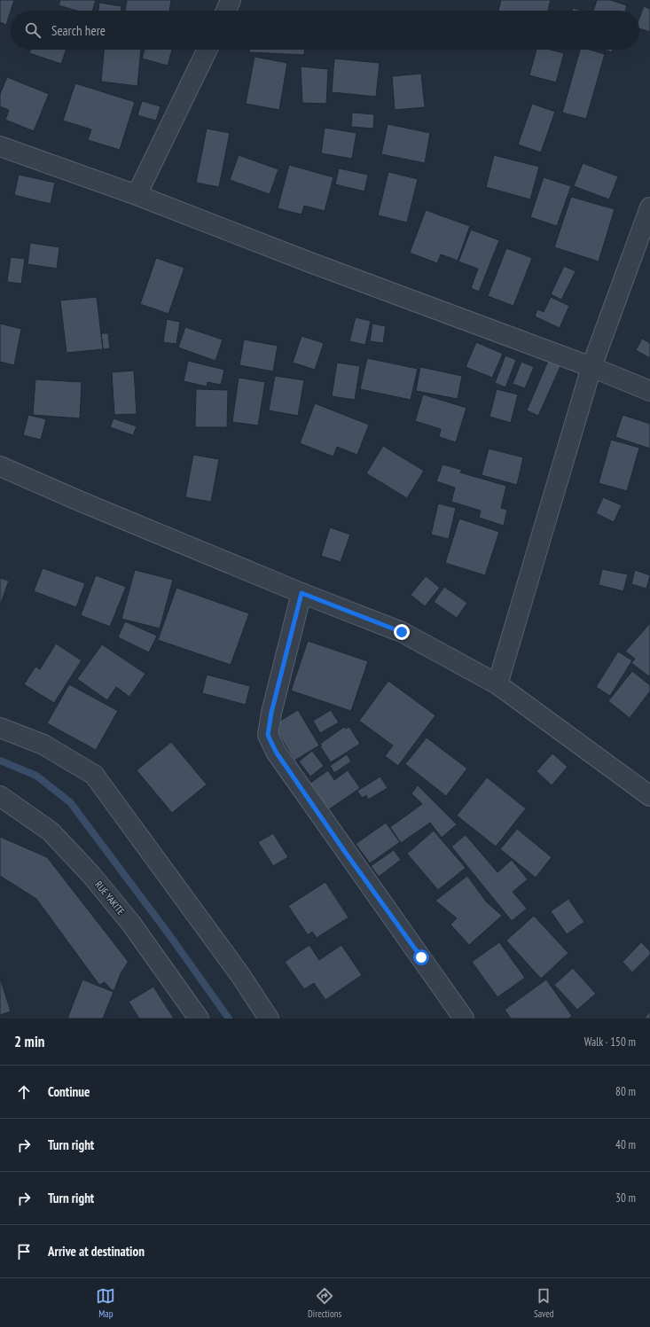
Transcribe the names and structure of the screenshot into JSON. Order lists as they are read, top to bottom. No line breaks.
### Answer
{"streets":{"street":["RUE YAKITE"]},"page":{"search":"Search here","heading":["2 min","Walk · 150 m"],"list":[["Continue","80 m"],["Turn right","40 m"],["Turn right","30 m"],"Arrive at destination"],"nav":["Map","Directions","Saved"]}}
